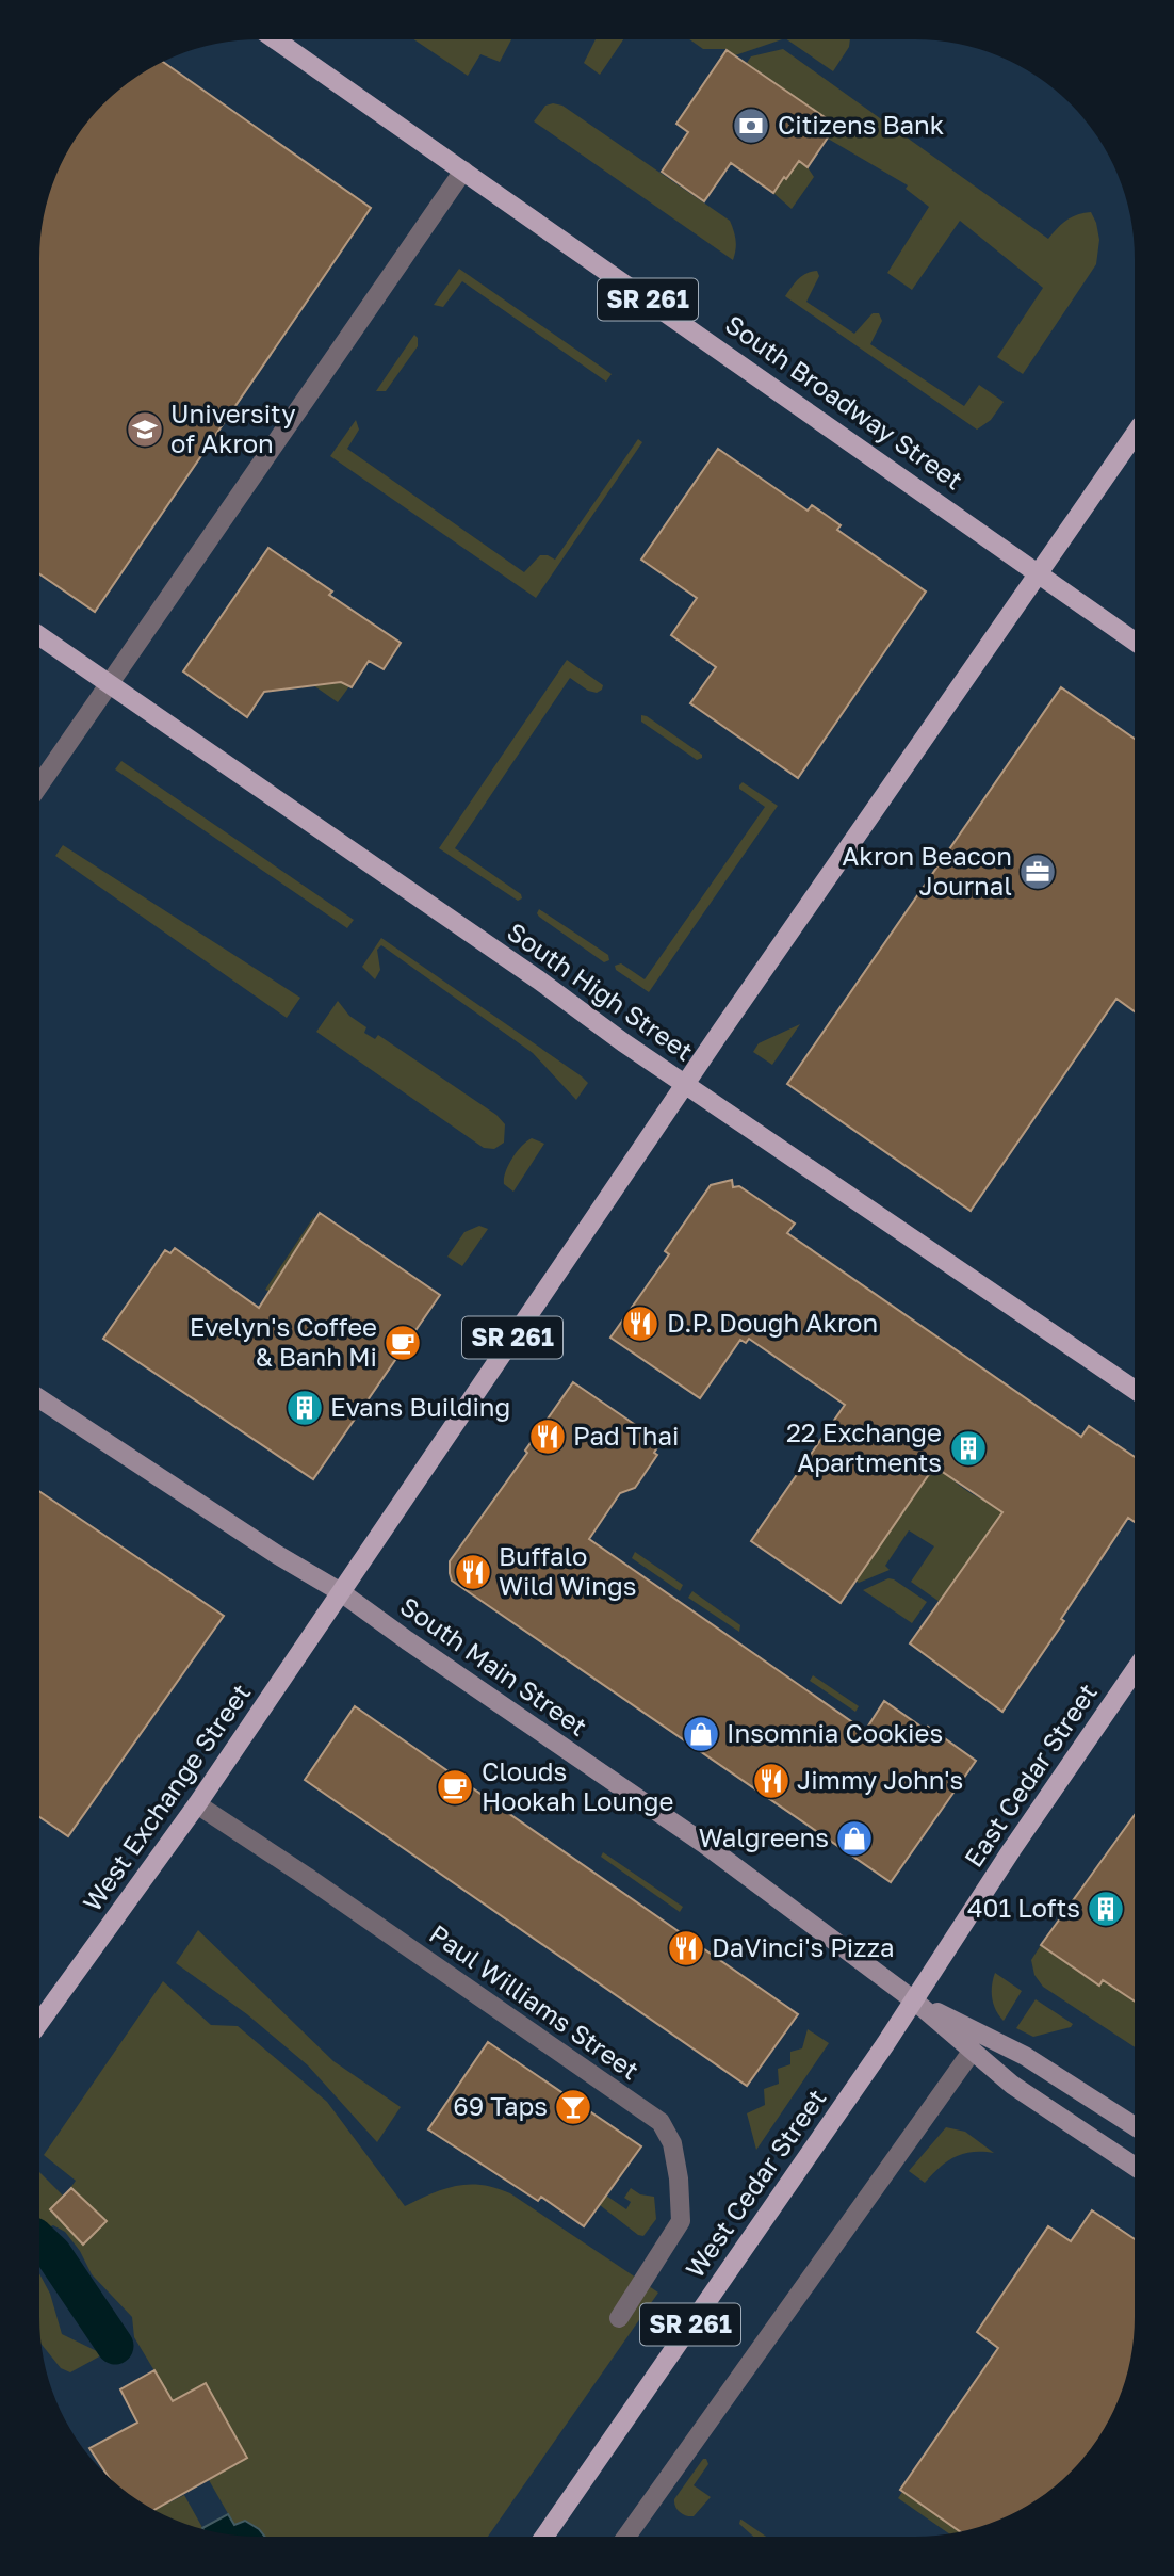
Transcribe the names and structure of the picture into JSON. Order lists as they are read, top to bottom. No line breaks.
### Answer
{"streets":{"main road":["SR 261","South Broadway Street","South High Street","South Main Street","East Cedar Street","West Exchange Street","West Cedar Street"],"street":["Paul Williams Street"]},"crossings":[["SR 261","South High Street"],["SR 261","South Main Street"],["SR 261","West Exchange Street"],["South Main Street","East Cedar Street"],["South Main Street","West Exchange Street"],["South Main Street","West Cedar Street"],["East Cedar Street","West Cedar Street"],["West Exchange Street","Paul Williams Street"]],"places":{"bank":["Citizens Bank"],"school or university":["University of Akron"],"office":["Akron Beacon Journal"],"restaurant":["D.P. Dough Akron","Pad Thai","Buffalo Wild Wings","Jimmy John's","DaVinci's Pizza"],"cafe":["Evelyn's Coffee & Banh Mi","Clouds Hookah Lounge"],"building":["Evans Building","22 Exchange Apartments","401 Lofts"],"shop":["Insomnia Cookies","Walgreens"],"bar":["69 Taps"]}}
